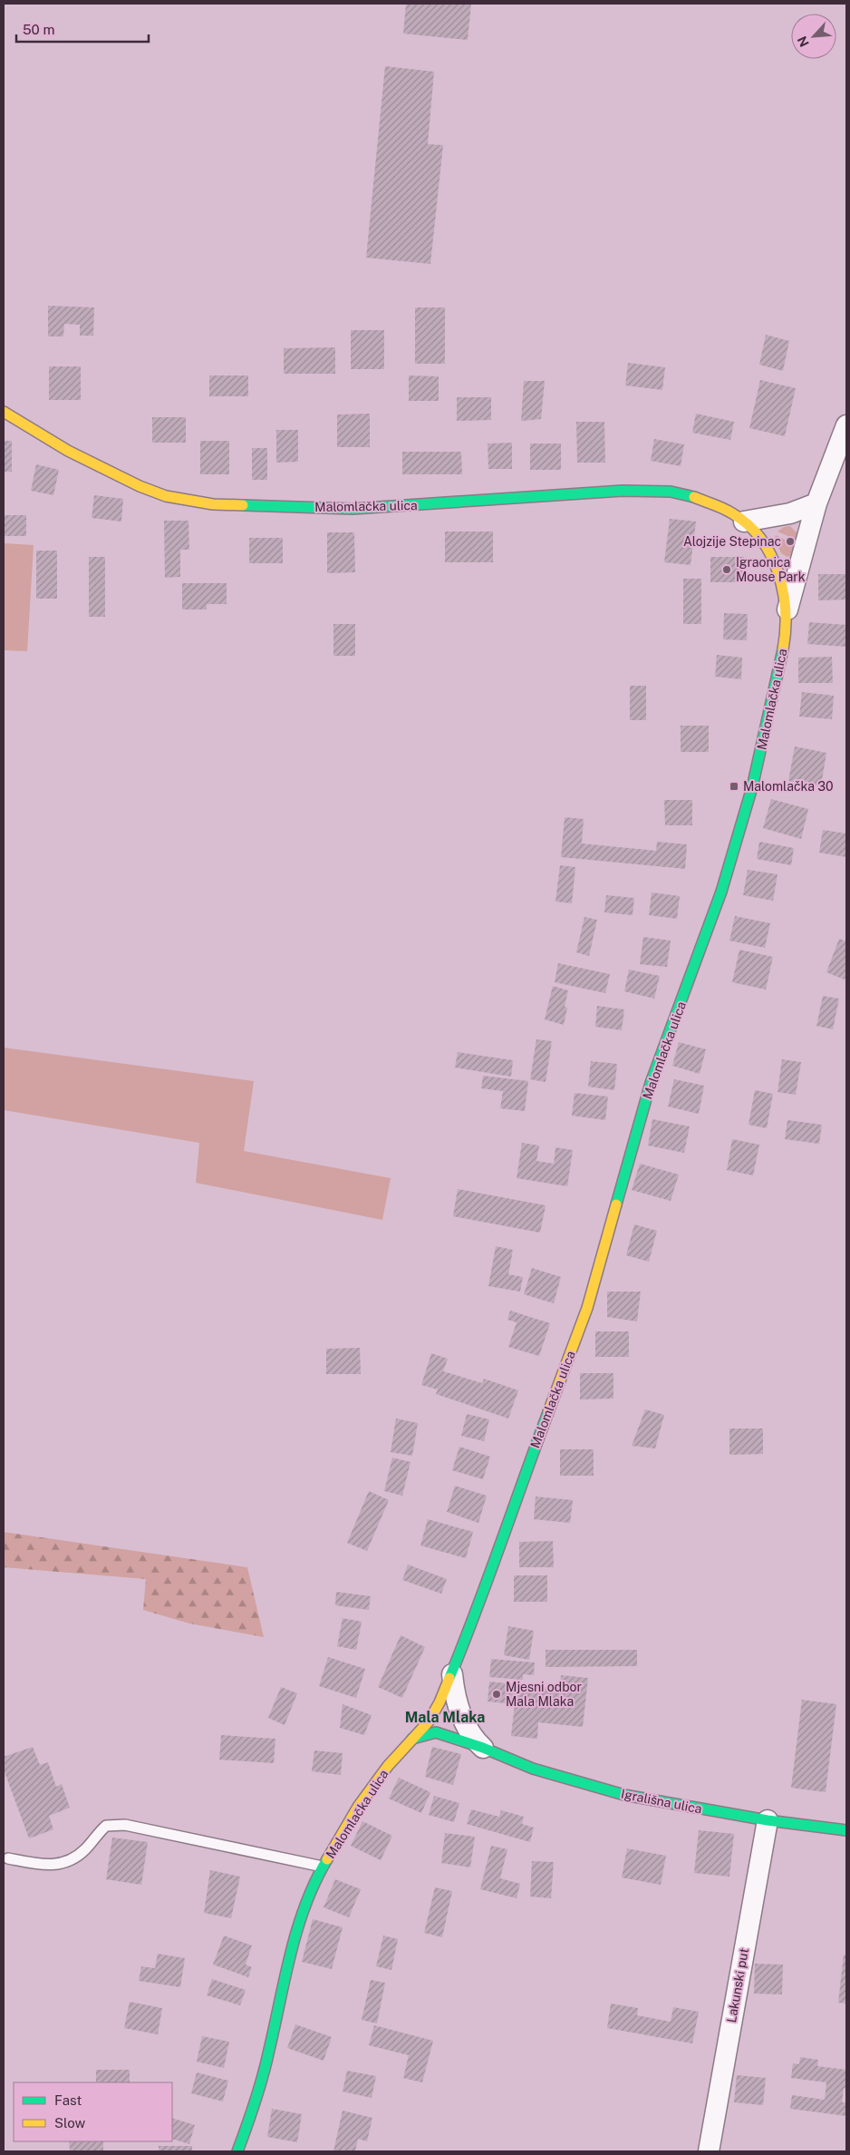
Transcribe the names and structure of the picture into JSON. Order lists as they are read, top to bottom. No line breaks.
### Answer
{"streets":{"street":["Malomlačka ulica","Igrališna ulica","Lakunski put"]},"crossings":[["Malomlačka ulica","Igrališna ulica"],["Igrališna ulica","Lakunski put"]],"districts":["Mala Mlaka"],"places":{"other":["Alojzije Stepinac","Igraonica Mouse Park","Mjesni odbor Mala Mlaka"],"transit":["Malomlačka 30"]},"legend":["Fast","Slow"],"scale_bar":"50 m","north":"bottom left"}
